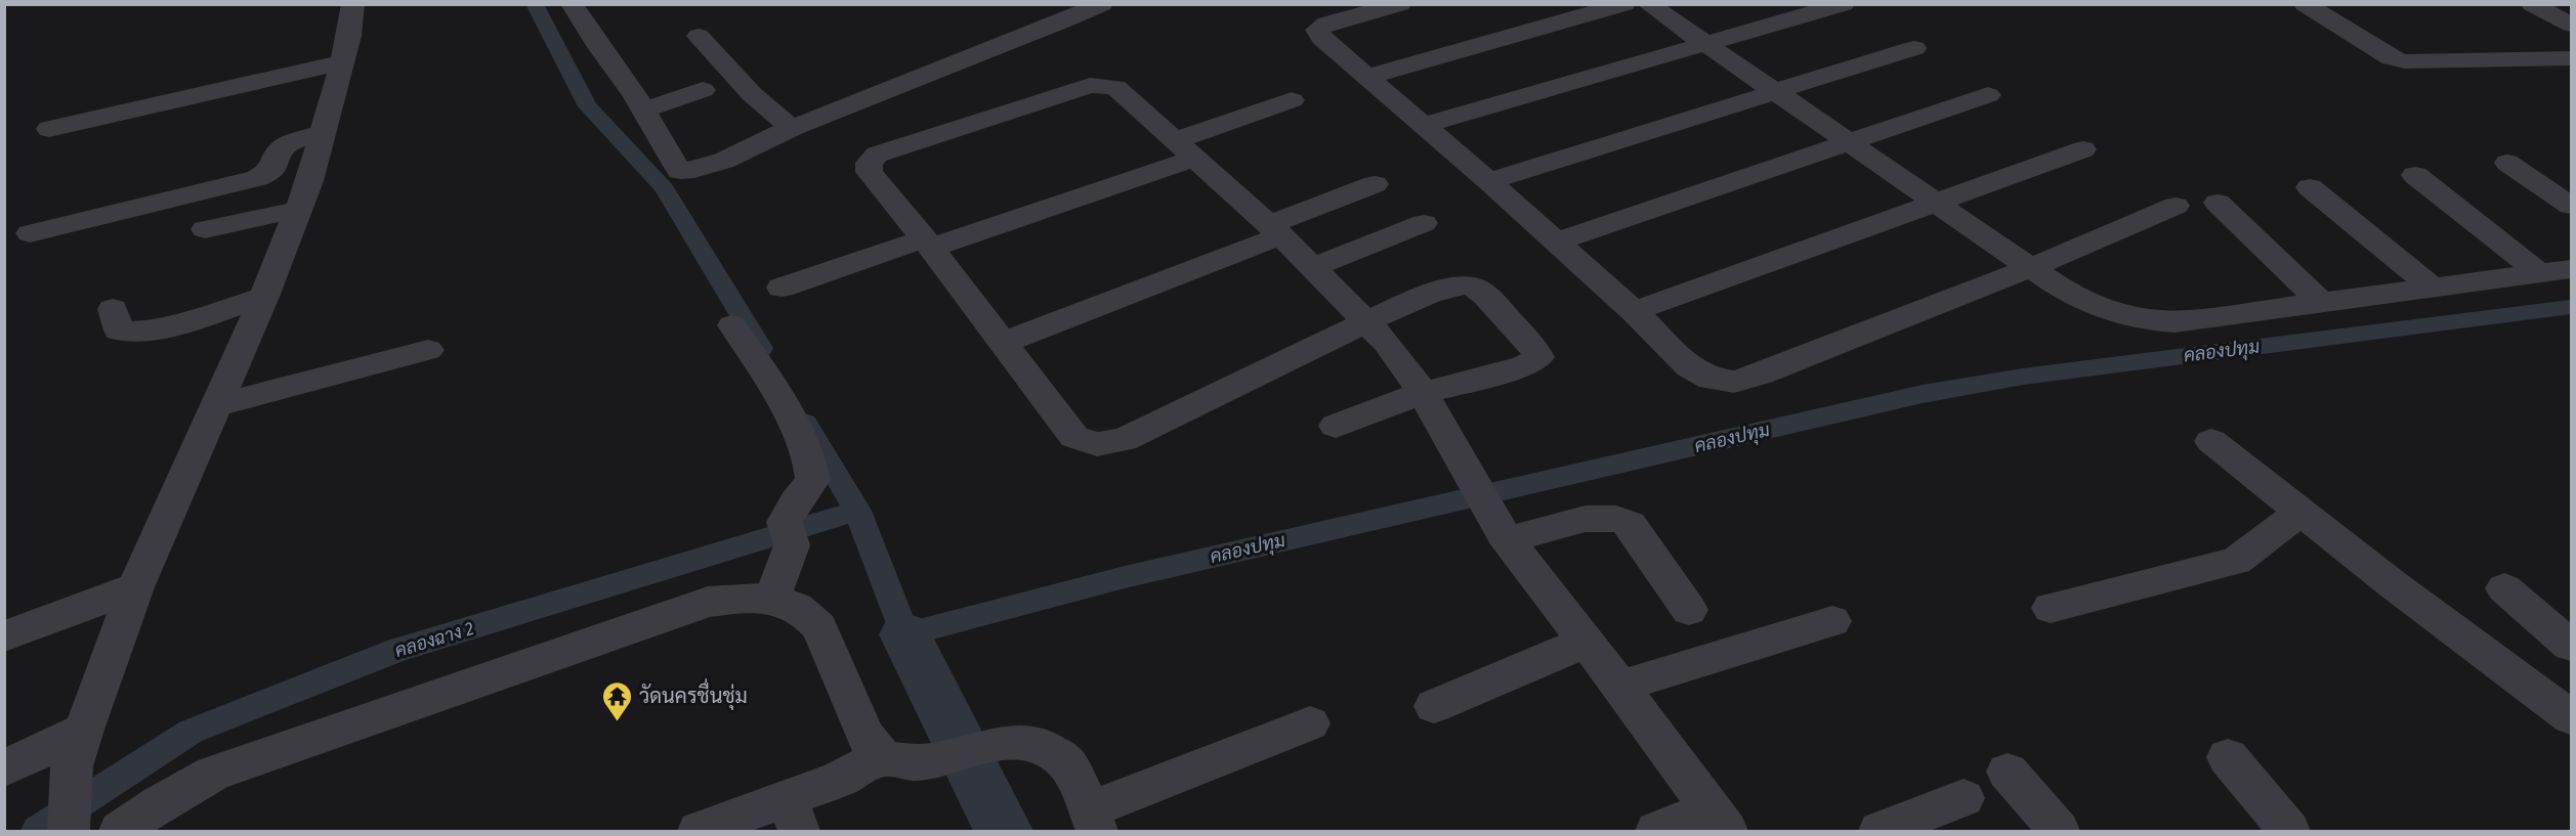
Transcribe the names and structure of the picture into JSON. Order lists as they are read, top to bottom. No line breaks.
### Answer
{"water":["คลองปทุม","คลองฉาง 2"],"places":{"temple":["วัดนครชื่นชุ่ม"]}}
